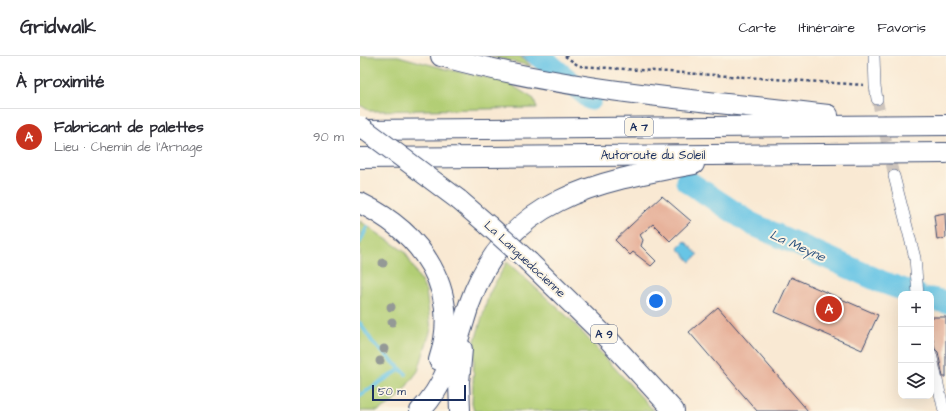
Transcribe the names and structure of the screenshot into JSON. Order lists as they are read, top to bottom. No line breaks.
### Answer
{"streets":{"highway":["A 7","Autoroute du Soleil","La Languedocienne","A 9"]},"water":["La Meyne"],"scale_bar":"50 m","page":{"header":"Gridwalk","nav":["Carte","Itinéraire","Favoris"],"heading":"À proximité","list":[{"mark":"A","name":"Fabricant de palettes","note":"Lieu · Chemin de l'Arnage","value":"90 m"}],"map_buttons":["+","−"],"pins":"A","scale":"50 m"}}
